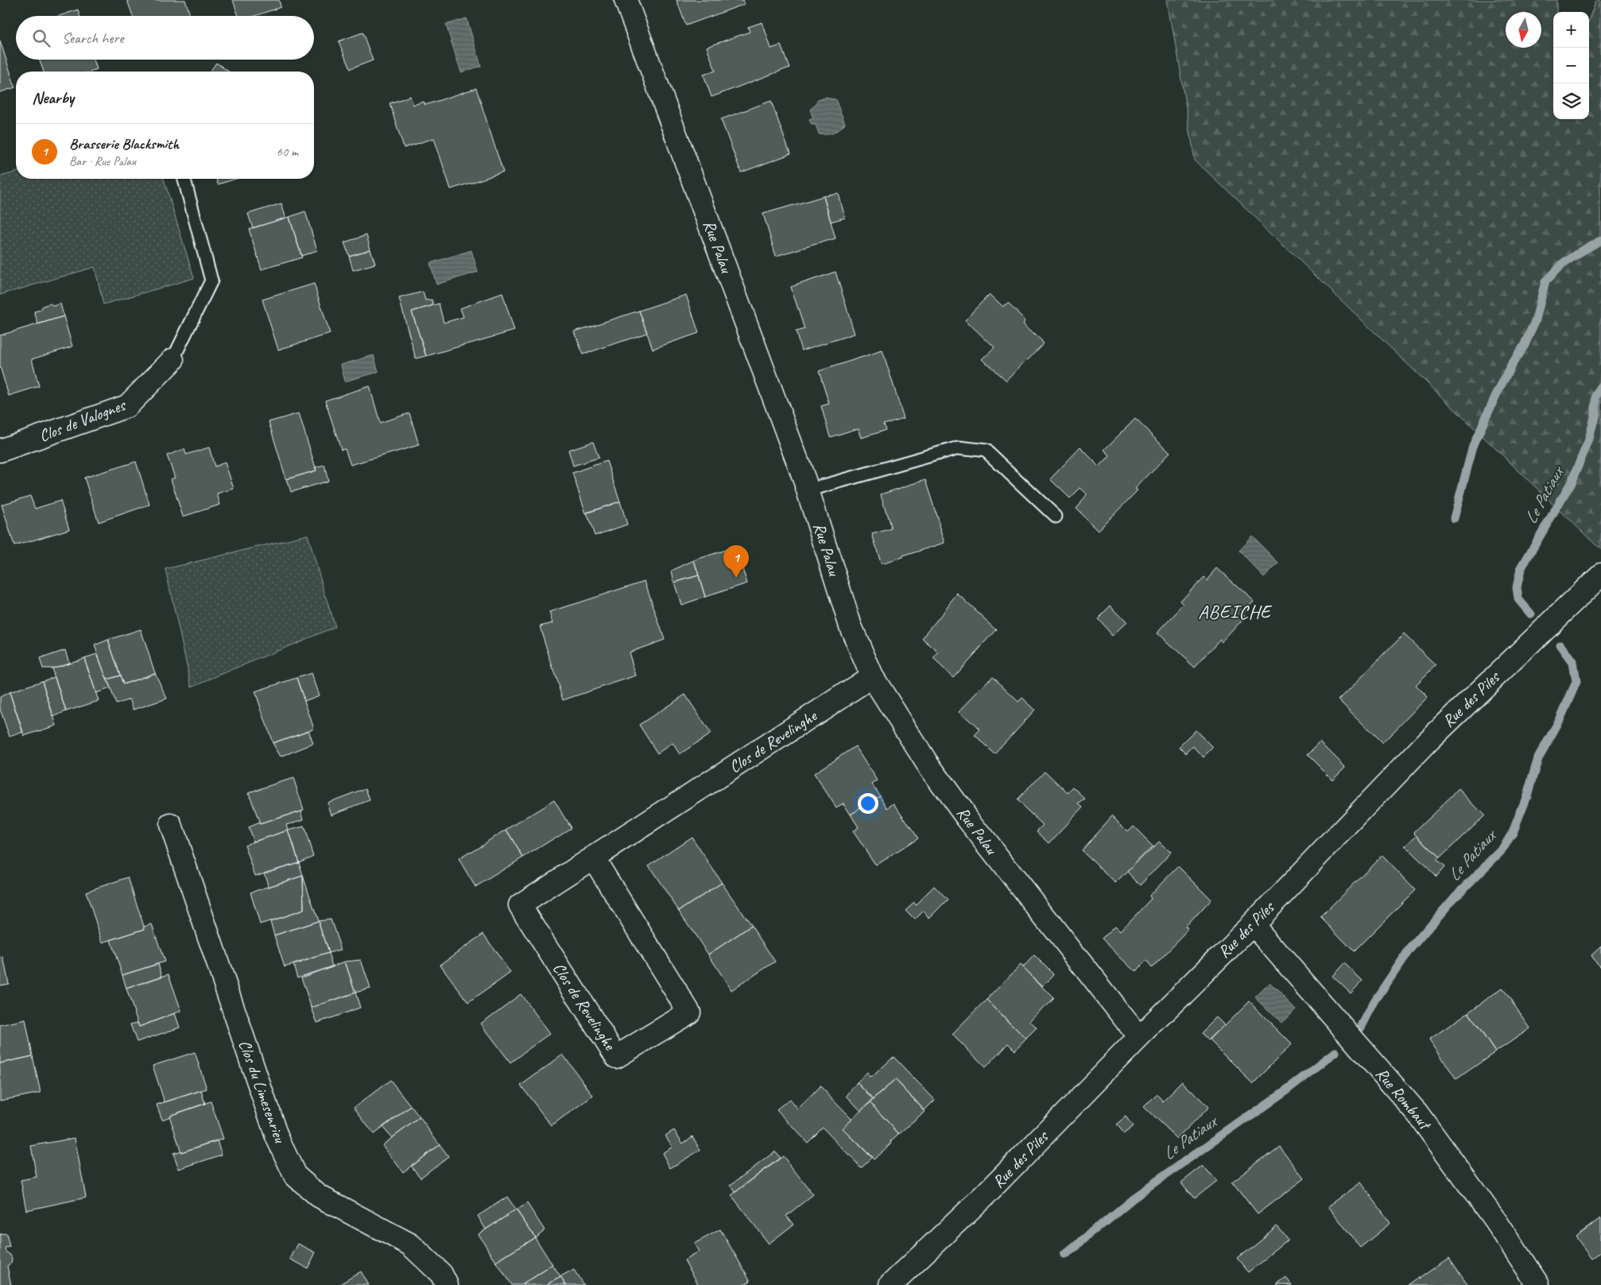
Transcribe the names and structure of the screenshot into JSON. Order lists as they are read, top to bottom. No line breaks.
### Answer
{"streets":{"street":["Rue Palau","Clos de Valognes","Rue des Piles","Clos de Revelinghe","Clos du Limesenrieu","Rue Rombaut"]},"crossings":[["Rue Palau","Rue des Piles"],["Rue Palau","Clos de Revelinghe"],["Rue des Piles","Rue Rombaut"]],"districts":["ABEICHE"],"water":["Le Patiaux"],"north":"bottom","page":{"map_buttons":["+","−"],"search":"Search here","heading":"Nearby","list":[{"mark":"1","name":"Brasserie Blacksmith","note":"Bar · Rue Palau","value":"60 m"}],"pins":"1"}}
